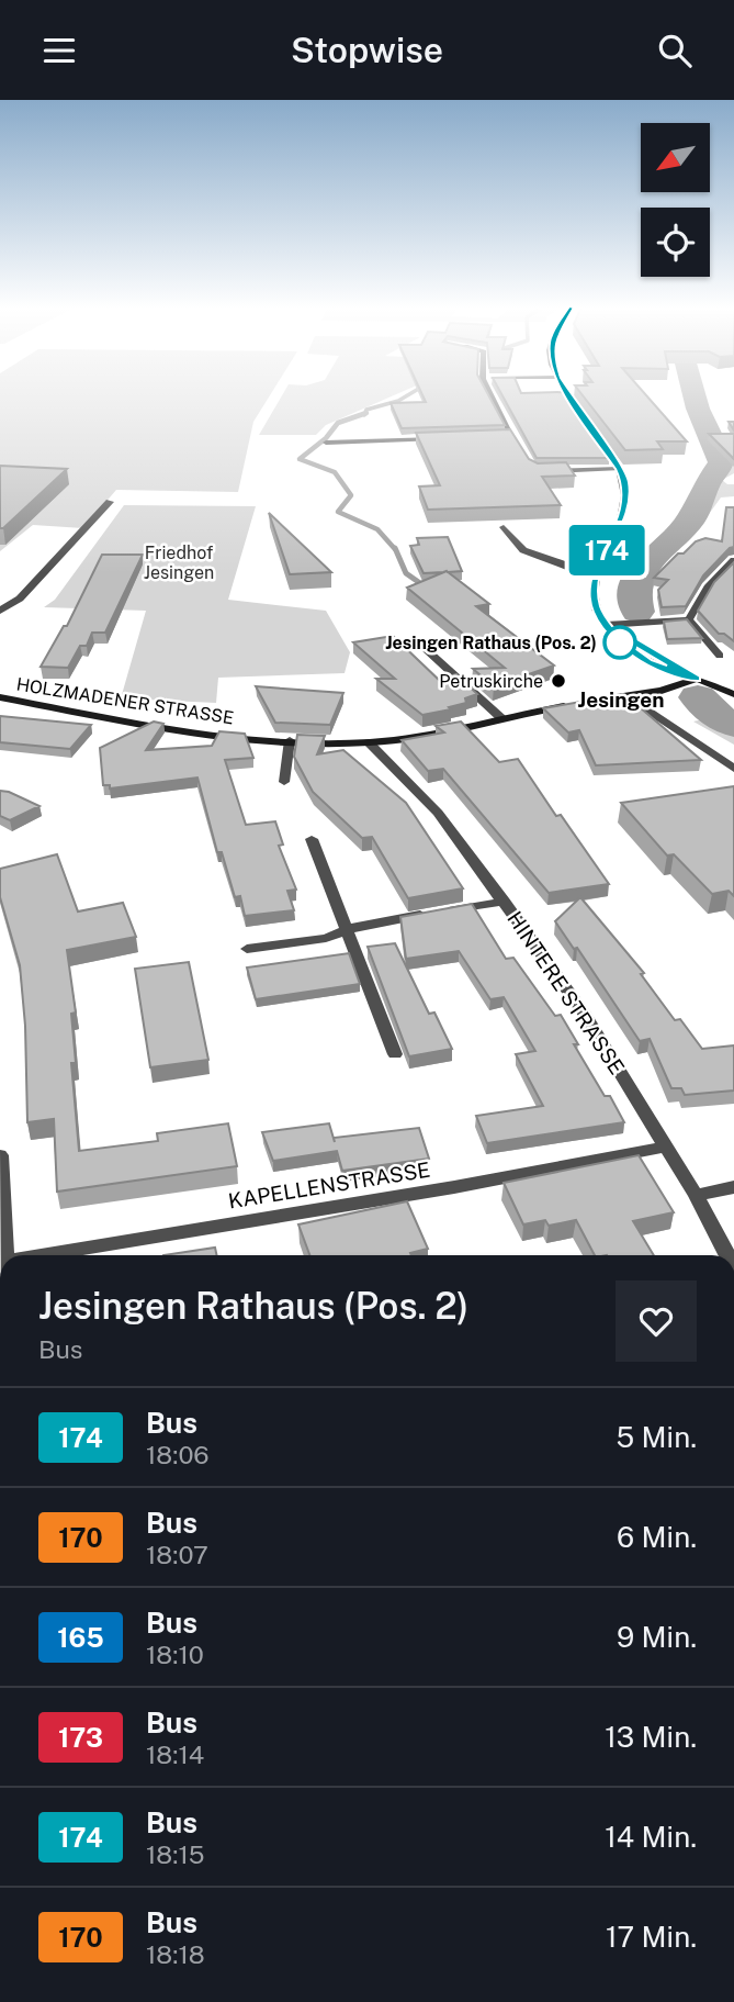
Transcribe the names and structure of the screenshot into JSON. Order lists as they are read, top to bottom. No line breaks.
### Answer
{"streets":{"main road":["HOLZMADENER STRASSE"],"street":["HINTERE STRASSE","KAPELLENSTRASSE"]},"crossings":[["HOLZMADENER STRASSE","HINTERE STRASSE"],["HINTERE STRASSE","KAPELLENSTRASSE"]],"districts":["Jesingen"],"parks":["Friedhof Jesingen"],"places":["Jesingen Rathaus (Pos. 2)","Petruskirche"],"lines":["bus line 174"],"north":"bottom left","page":{"header":"Stopwise","on_map":"174","heading":["Jesingen Rathaus (Pos. 2)","Bus"],"list":[{"mark":"174","name":"Bus","note":"18:06","value":"5 Min."},{"mark":"170","name":"Bus","note":"18:07","value":"6 Min."},{"mark":"165","name":"Bus","note":"18:10","value":"9 Min."},{"mark":"173","name":"Bus","note":"18:14","value":"13 Min."},{"mark":"174","name":"Bus","note":"18:15","value":"14 Min."},{"mark":"170","name":"Bus","note":"18:18","value":"17 Min."}]}}
